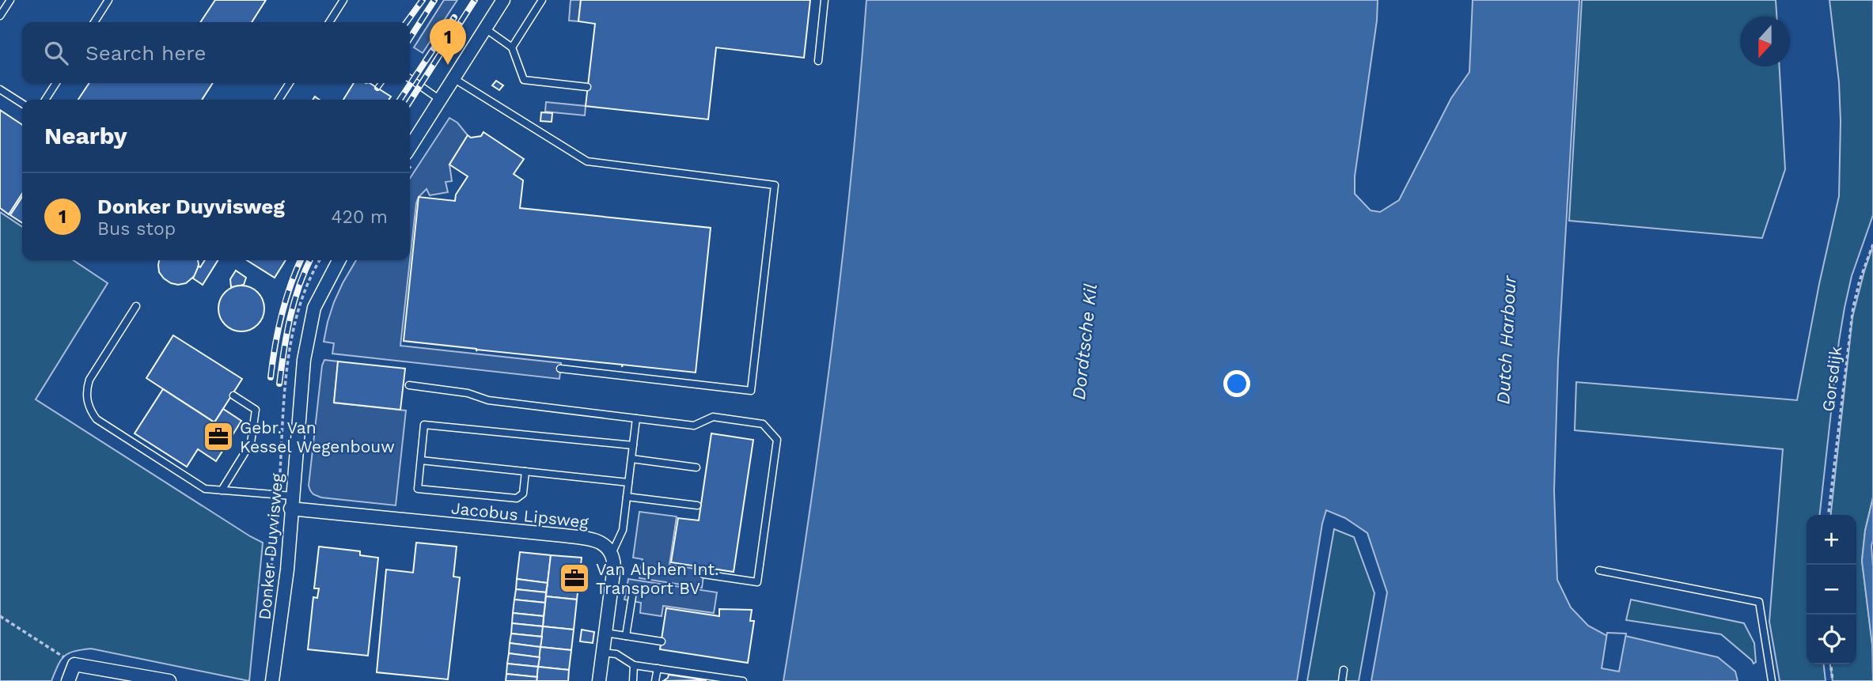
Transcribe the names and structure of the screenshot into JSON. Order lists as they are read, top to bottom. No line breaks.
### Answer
{"streets":{"street":["Jacobus Lipsweg","Donker Duyvisweg"],"path":["Gorsdijk"]},"crossings":[["Jacobus Lipsweg","Donker Duyvisweg"]],"water":["Dutch Harbour","Dordtsche Kil"],"places":{"office":["Gebr. Van Kessel Wegenbouw","Van Alphen Int. Transport BV"]},"north":"bottom","page":{"pins":"1","search":"Search here","heading":"Nearby","list":[{"mark":"1","name":"Donker Duyvisweg","note":"Bus stop","value":"420 m"}],"map_buttons":["+","−"]}}
